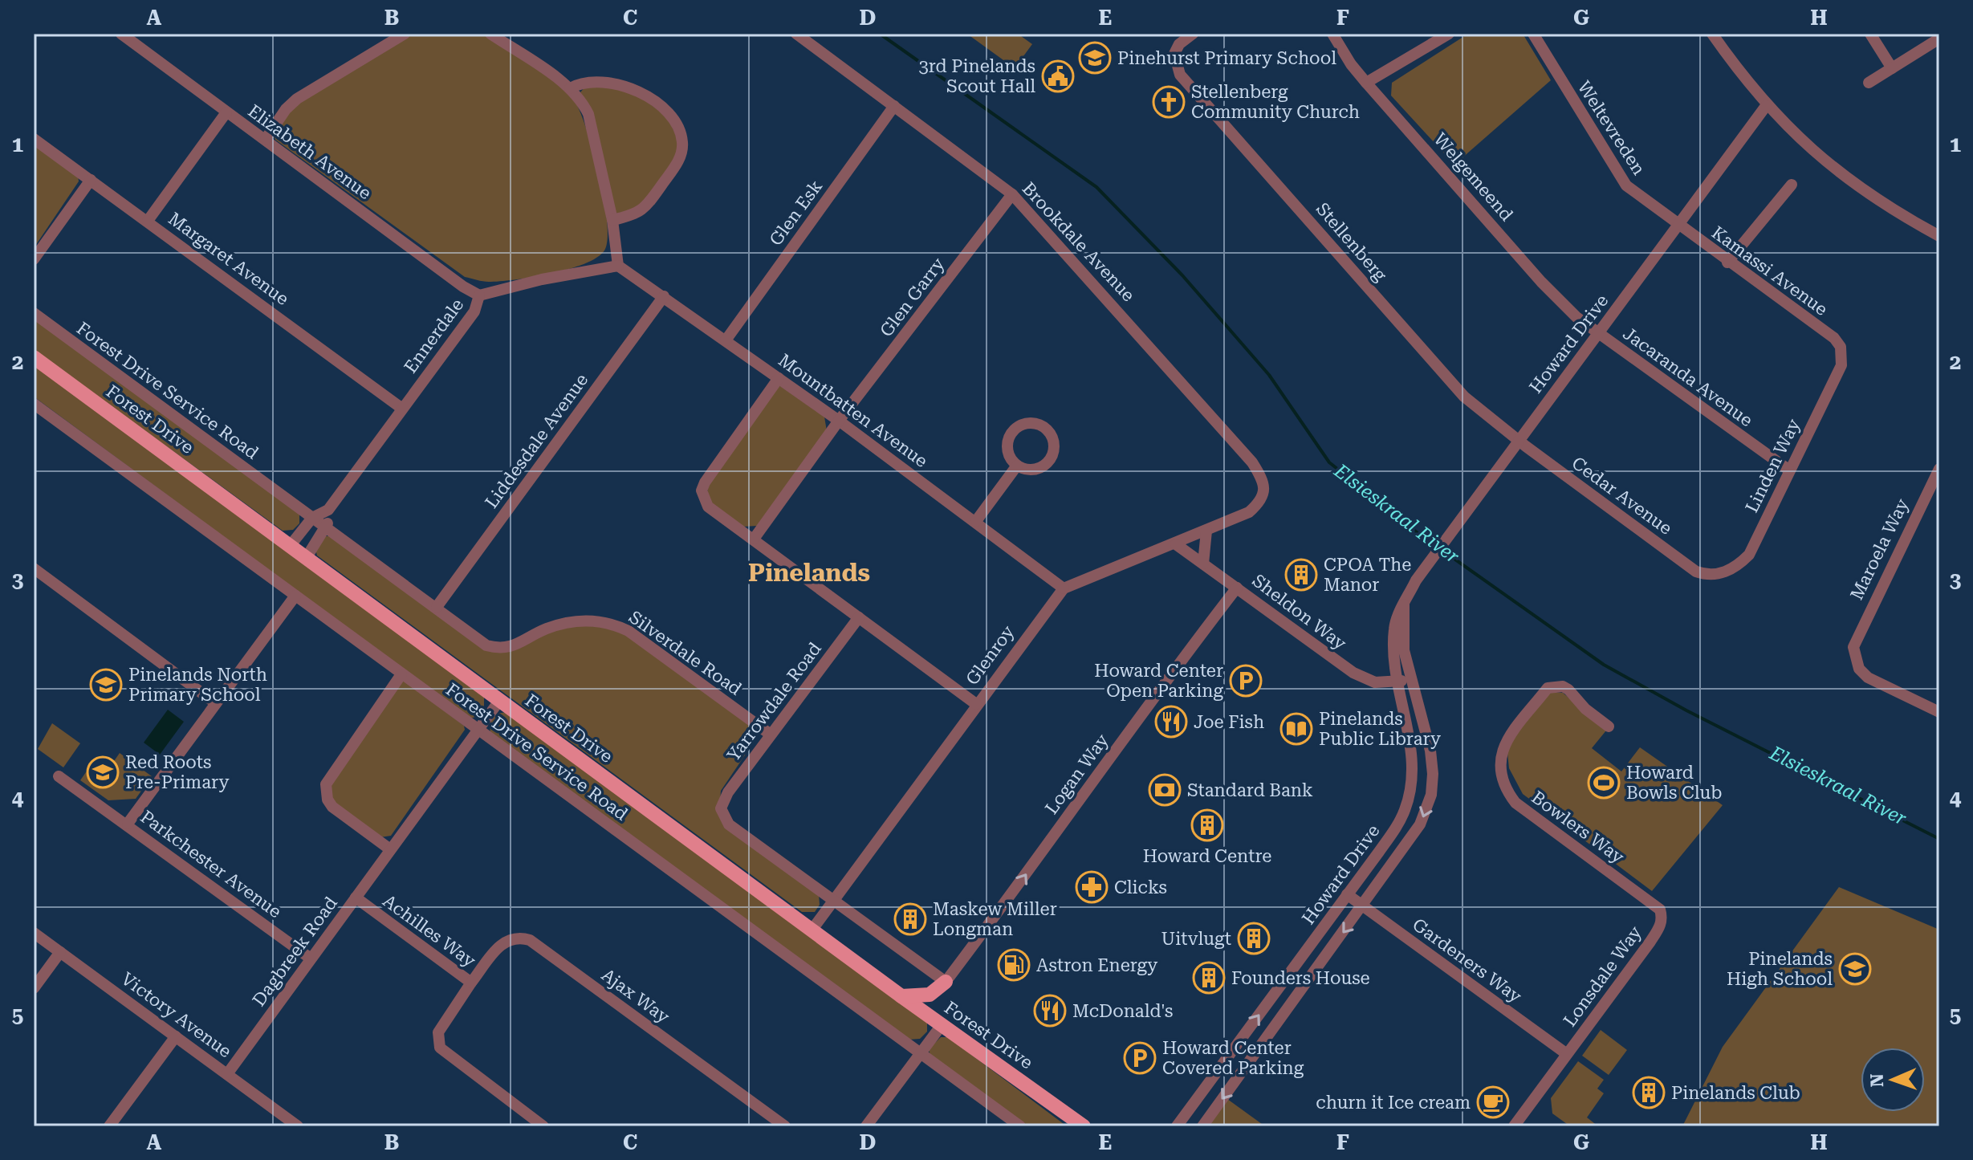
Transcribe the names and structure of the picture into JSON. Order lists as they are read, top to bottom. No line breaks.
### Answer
{"streets":{"main road":["Forest Drive"],"street":["Weltevreden","Elizabeth Avenue","Welgemeend","Glen Esk","Brookdale Avenue","Stellenberg","Margaret Avenue","Kamassi Avenue","Glen Garry","Ennerdale","Howard Drive","Jacaranda Avenue","Forest Drive Service Road","Mountbatten Avenue","Liddesdale Avenue","Linden Way","Cedar Avenue","Maroela Way","Sheldon Way","Silverdale Road","Glenroy","Yarrowdale Road","Logan Way","Bowlers Way","Parkchester Avenue","Achilles Way","Dagbreek Road","Gardeners Way","Lonsdale Way","Ajax Way","Victory Avenue"]},"crossings":[["Weltevreden","Kamassi Avenue"],["Weltevreden","Howard Drive"],["Elizabeth Avenue","Ennerdale"],["Welgemeend","Howard Drive"],["Welgemeend","Jacaranda Avenue"],["Glen Esk","Brookdale Avenue"],["Glen Esk","Mountbatten Avenue"],["Brookdale Avenue","Glen Garry"],["Stellenberg","Howard Drive"],["Stellenberg","Cedar Avenue"],["Margaret Avenue","Ennerdale"],["Kamassi Avenue","Howard Drive"],["Kamassi Avenue","Linden Way"],["Glen Garry","Mountbatten Avenue"],["Ennerdale","Forest Drive Service Road"],["Ennerdale","Mountbatten Avenue"],["Ennerdale","Forest Drive"],["Howard Drive","Jacaranda Avenue"],["Howard Drive","Cedar Avenue"],["Howard Drive","Sheldon Way"],["Howard Drive","Gardeners Way"],["Jacaranda Avenue","Linden Way"],["Forest Drive Service Road","Liddesdale Avenue"],["Forest Drive Service Road","Silverdale Road"],["Forest Drive Service Road","Dagbreek Road"],["Mountbatten Avenue","Liddesdale Avenue"],["Mountbatten Avenue","Glenroy"],["Forest Drive","Glenroy"],["Forest Drive","Dagbreek Road"],["Linden Way","Cedar Avenue"],["Sheldon Way","Logan Way"],["Silverdale Road","Yarrowdale Road"],["Glenroy","Yarrowdale Road"],["Bowlers Way","Lonsdale Way"],["Parkchester Avenue","Dagbreek Road"],["Achilles Way","Dagbreek Road"],["Achilles Way","Ajax Way"],["Dagbreek Road","Victory Avenue"],["Gardeners Way","Lonsdale Way"]],"one_way":["Logan Way"],"districts":["Pinelands"],"water":["Elsieskraal River"],"places":{"school or university":["Pinehurst Primary School","Pinelands North Primary School","Red Roots Pre-Primary","Pinelands High School"],"public building":["3rd Pinelands Scout Hall"],"church":["Stellenberg Community Church"],"building":["CPOA The Manor","Howard Centre","Maskew Miller Longman","Uitvlugt","Founders House","Pinelands Club"],"parking":["Howard Center Open Parking","Howard Center Covered Parking"],"restaurant":["Joe Fish","McDonald's"],"library":["Pinelands Public Library"],"sports":["Howard Bowls Club"],"bank":["Standard Bank"],"pharmacy":["Clicks"],"fuel station":["Astron Energy"],"cafe":["churn it Ice cream"]},"north":"left","grid":{"columns":["A","B","C","D","E","F","G","H"],"rows":["1","2","3","4","5"]}}
